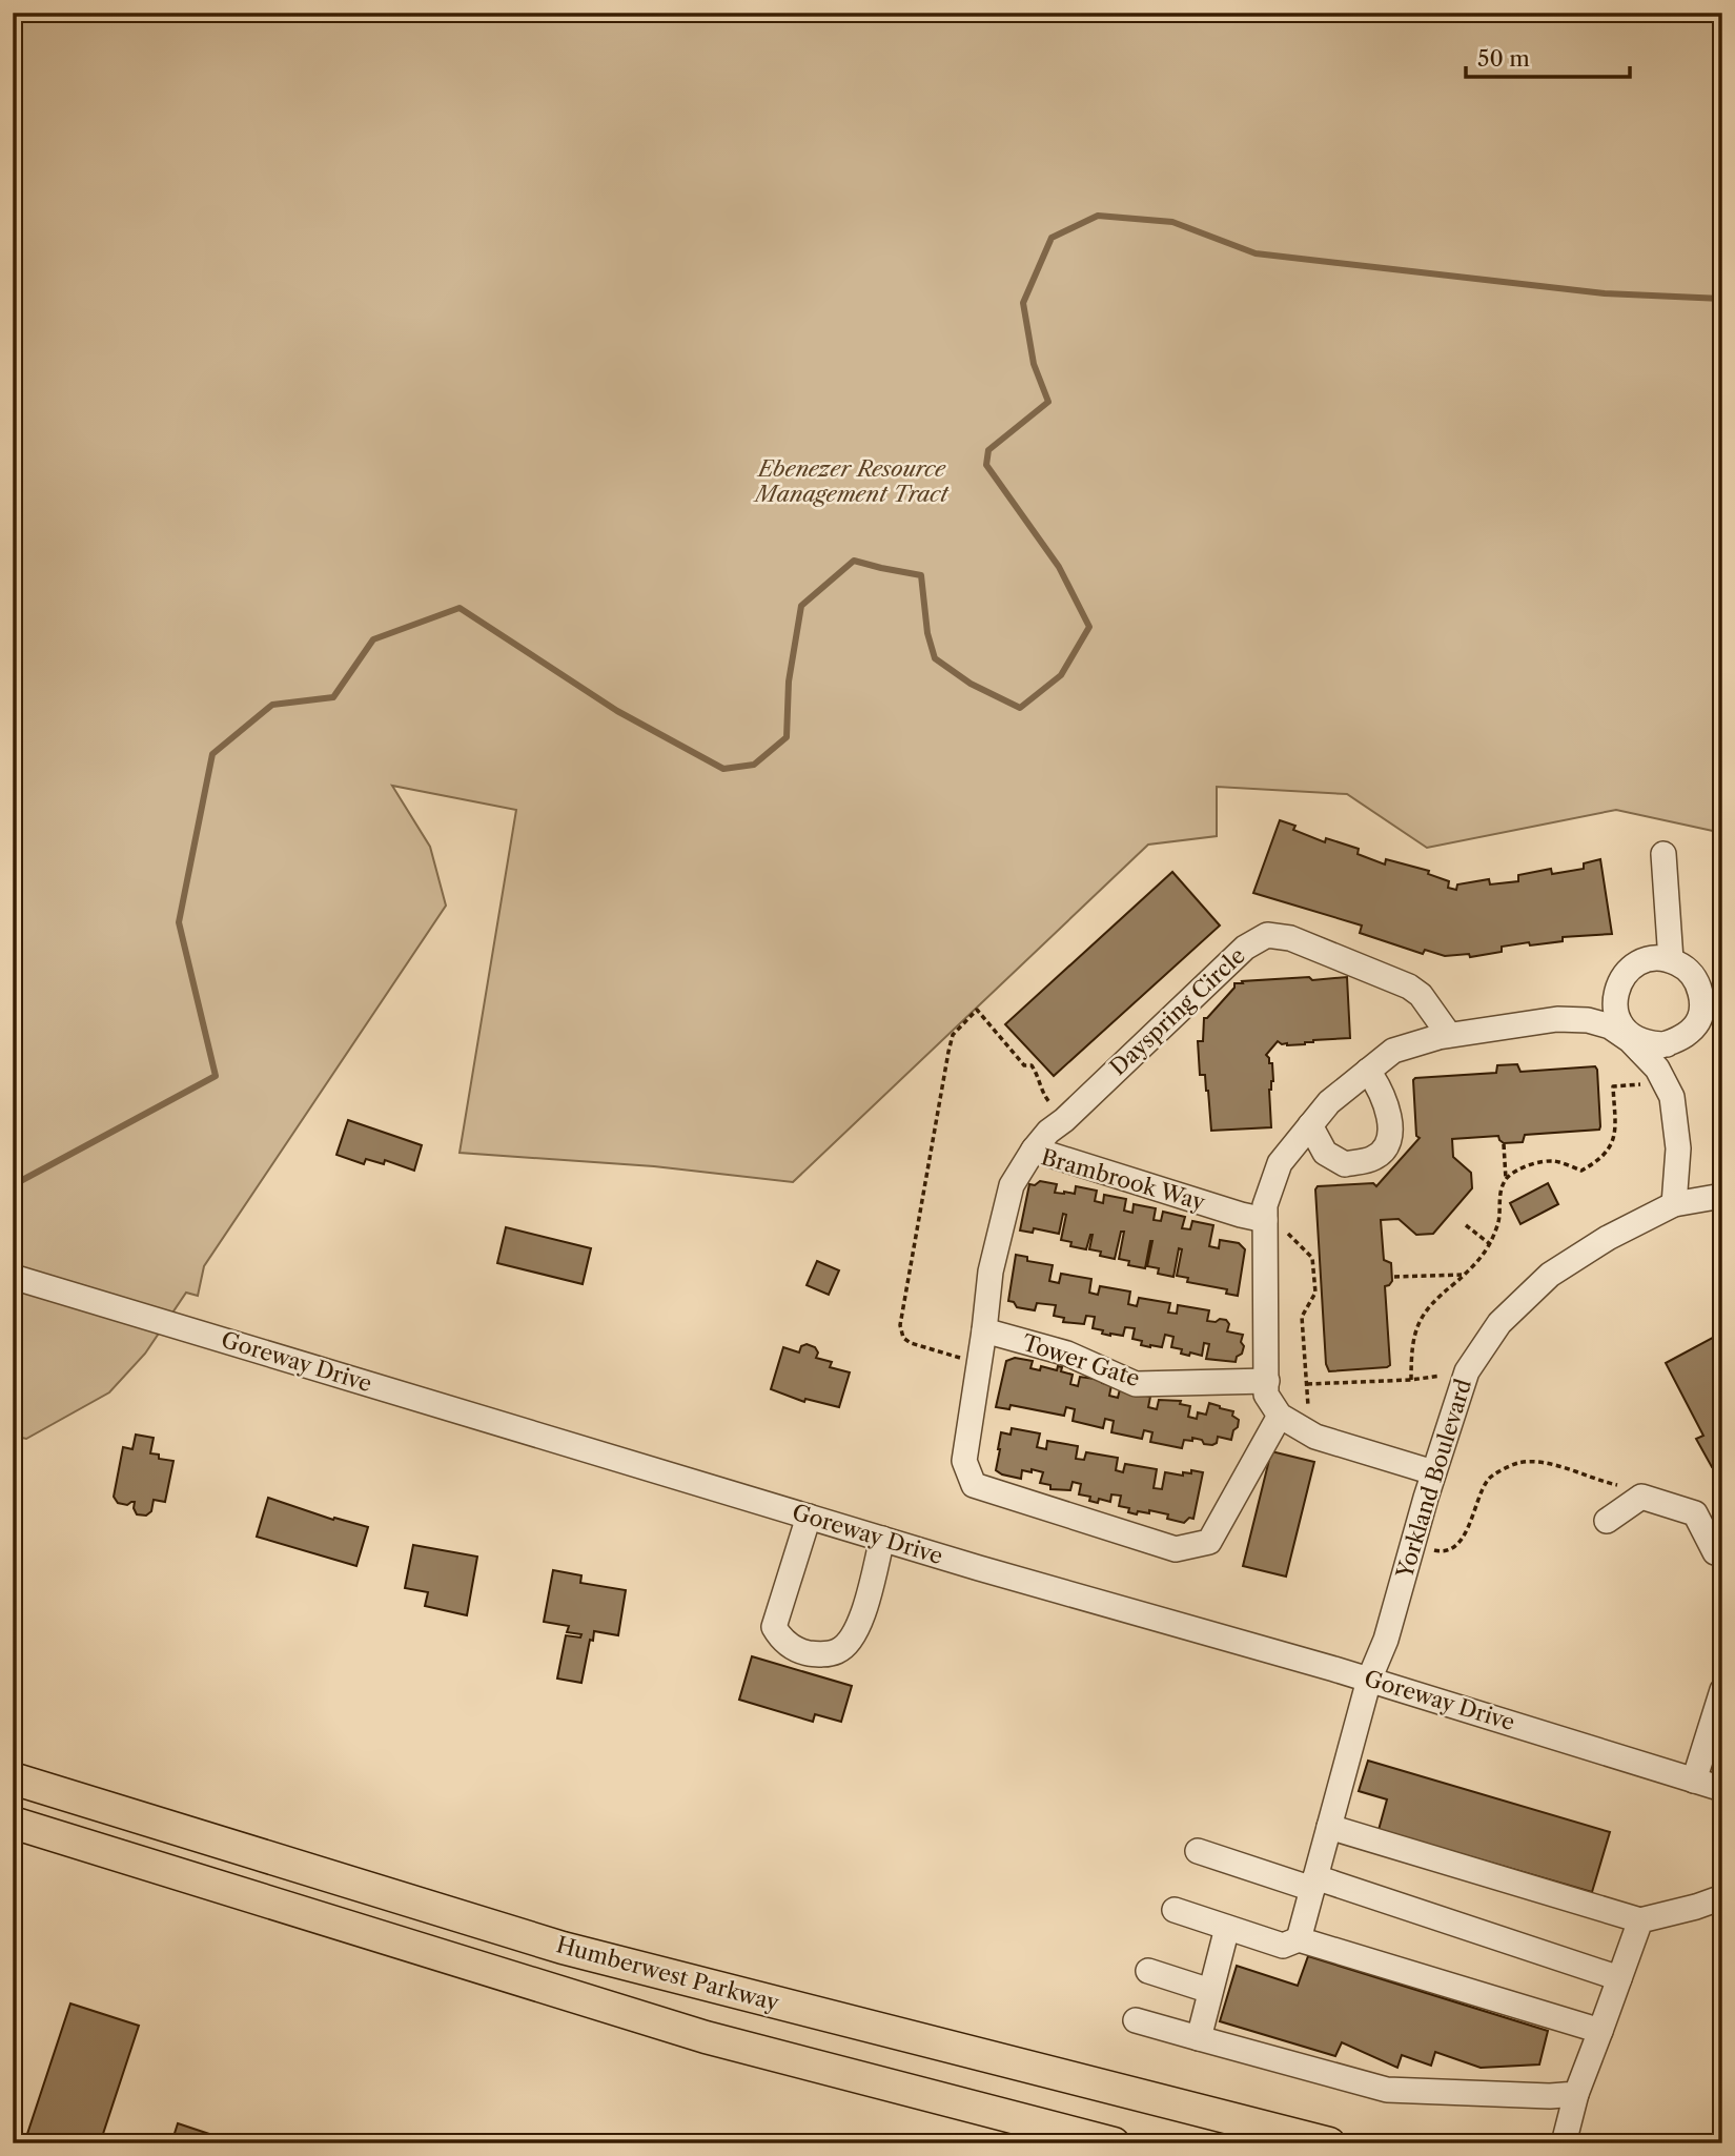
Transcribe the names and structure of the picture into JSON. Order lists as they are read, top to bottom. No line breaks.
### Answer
{"streets":{"main road":["Humberwest Parkway"],"street":["Dayspring Circle","Brambrook Way","Tower Gate","Goreway Drive","Yorkland Boulevard"]},"crossings":[["Dayspring Circle","Brambrook Way"],["Brambrook Way","Tower Gate"],["Goreway Drive","Yorkland Boulevard"]],"parks":["Ebenezer Resource Management Tract"],"scale_bar":"50 m"}
